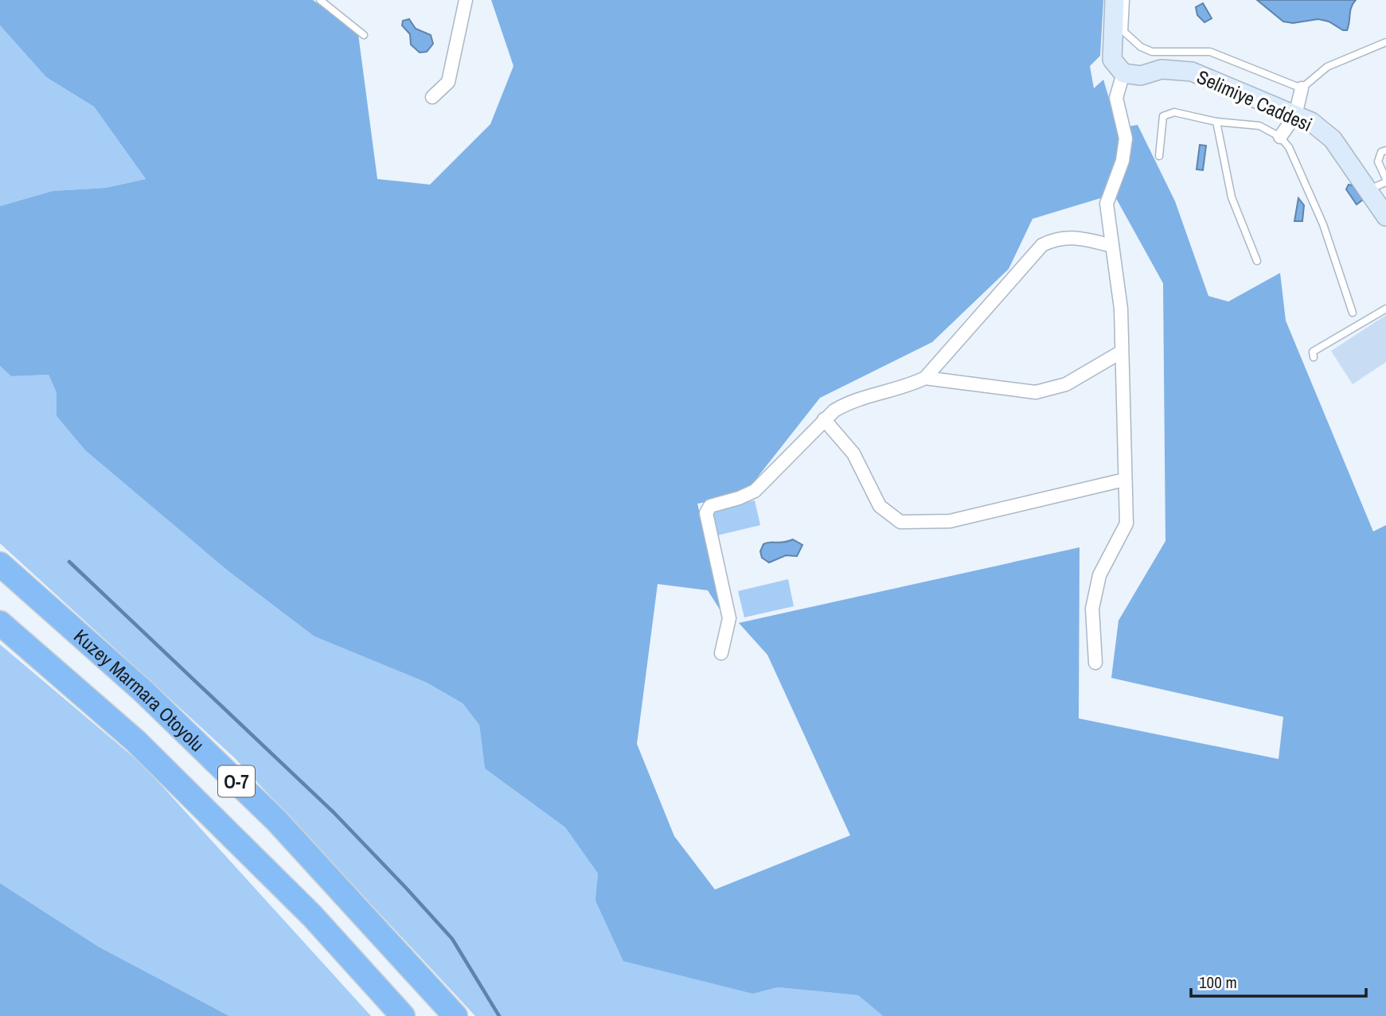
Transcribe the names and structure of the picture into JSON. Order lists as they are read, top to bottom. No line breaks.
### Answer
{"streets":{"highway":["Kuzey Marmara Otoyolu","O-7"],"street":["Selimiye Caddesi"]},"scale_bar":"100 m"}
